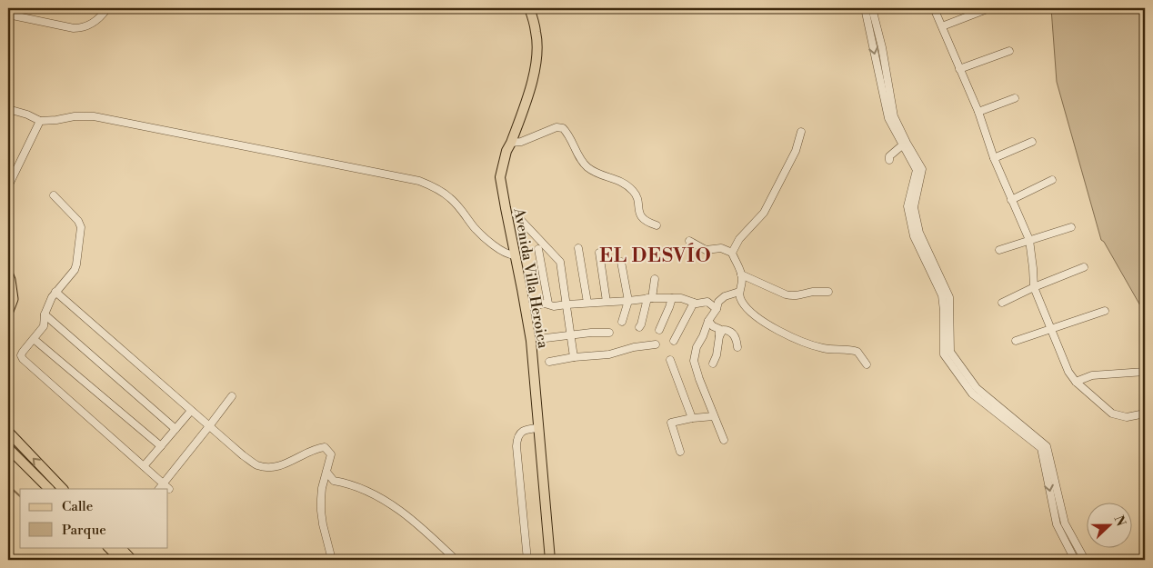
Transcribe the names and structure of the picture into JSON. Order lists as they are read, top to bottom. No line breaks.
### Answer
{"streets":{"main road":["Avenida Villa Heroica"]},"districts":["EL DESVÍO"],"legend":["Calle","Parque"],"north":"right"}
